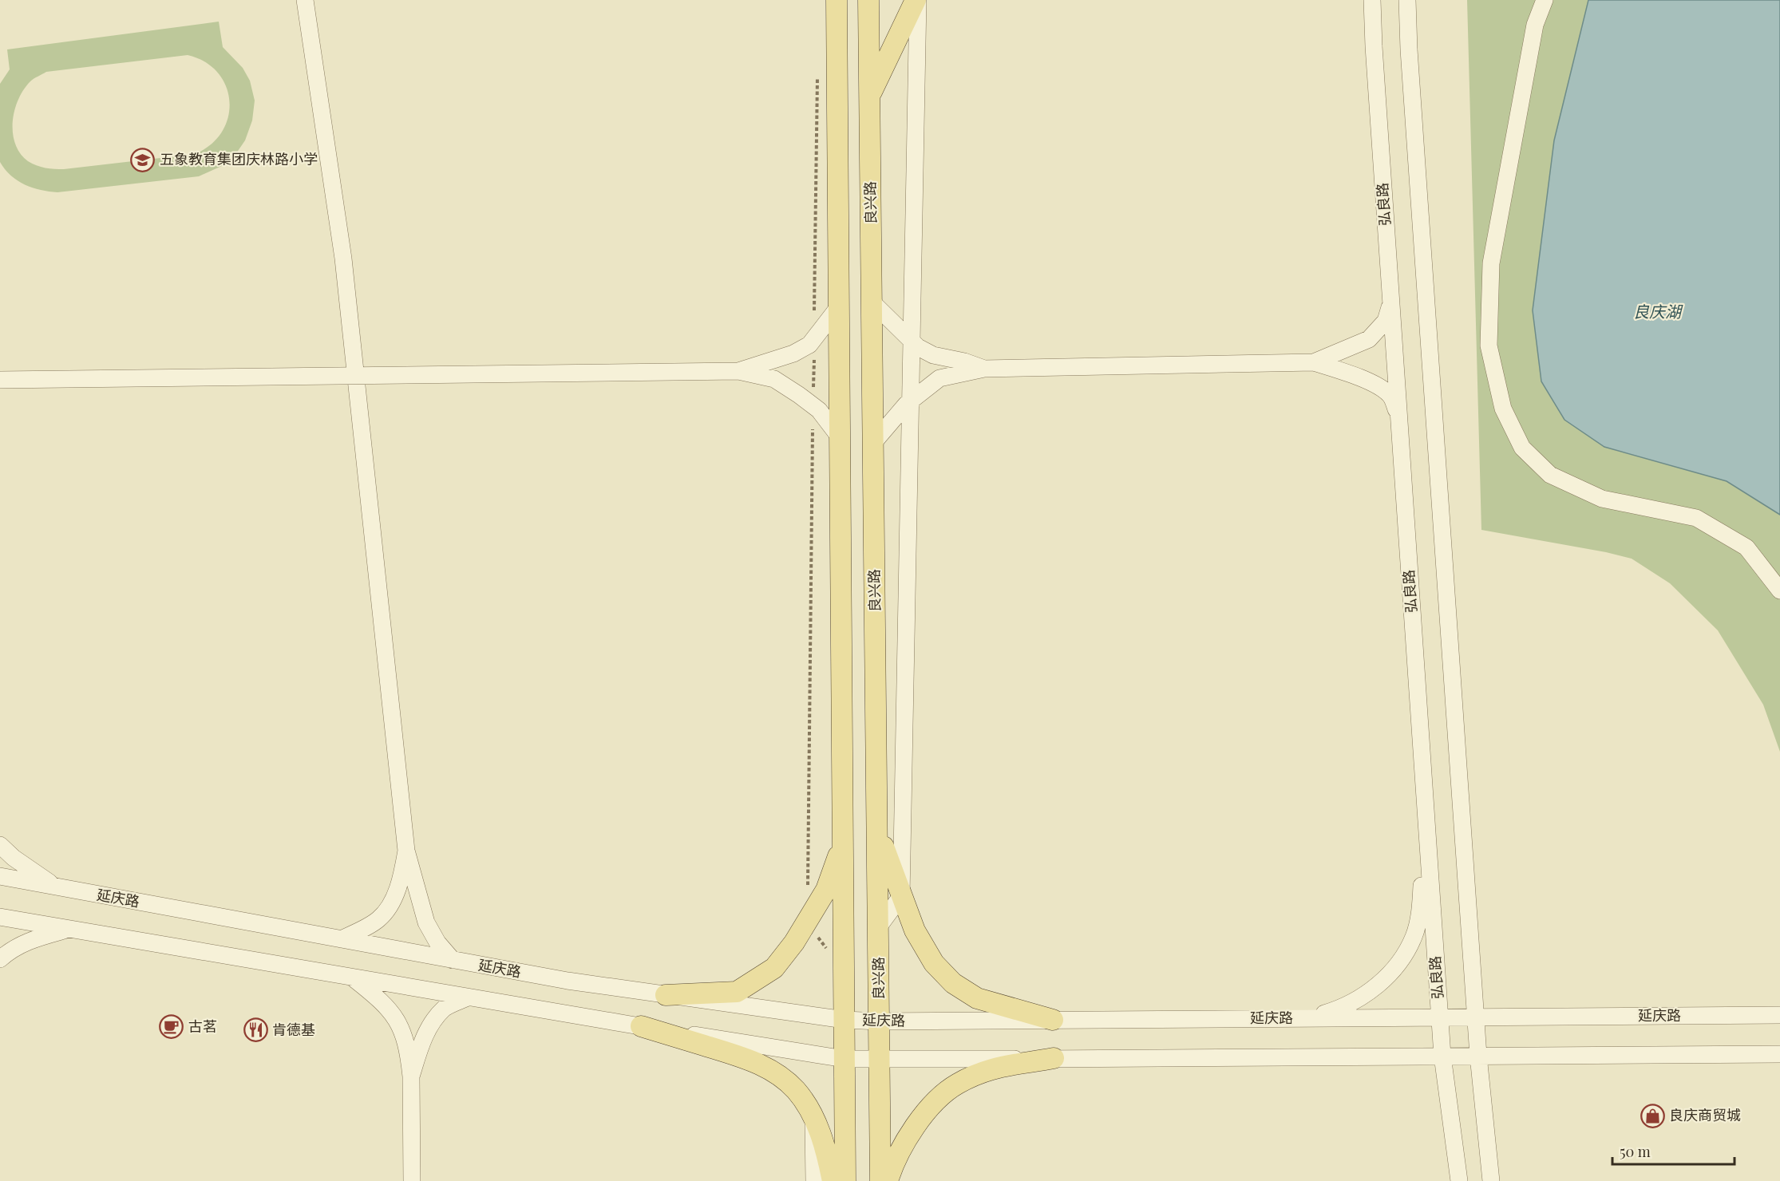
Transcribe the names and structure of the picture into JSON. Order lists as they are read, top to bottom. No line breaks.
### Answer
{"streets":{"main road":["良兴路"],"street":["弘良路","延庆路"]},"crossings":[["良兴路","延庆路"],["弘良路","延庆路"]],"water":["良庆湖"],"places":{"school or university":["五象教育集团庆林路小学"],"cafe":["古茗"],"restaurant":["肯德基"],"shop":["良庆商贸城"]},"scale_bar":"50 m"}
